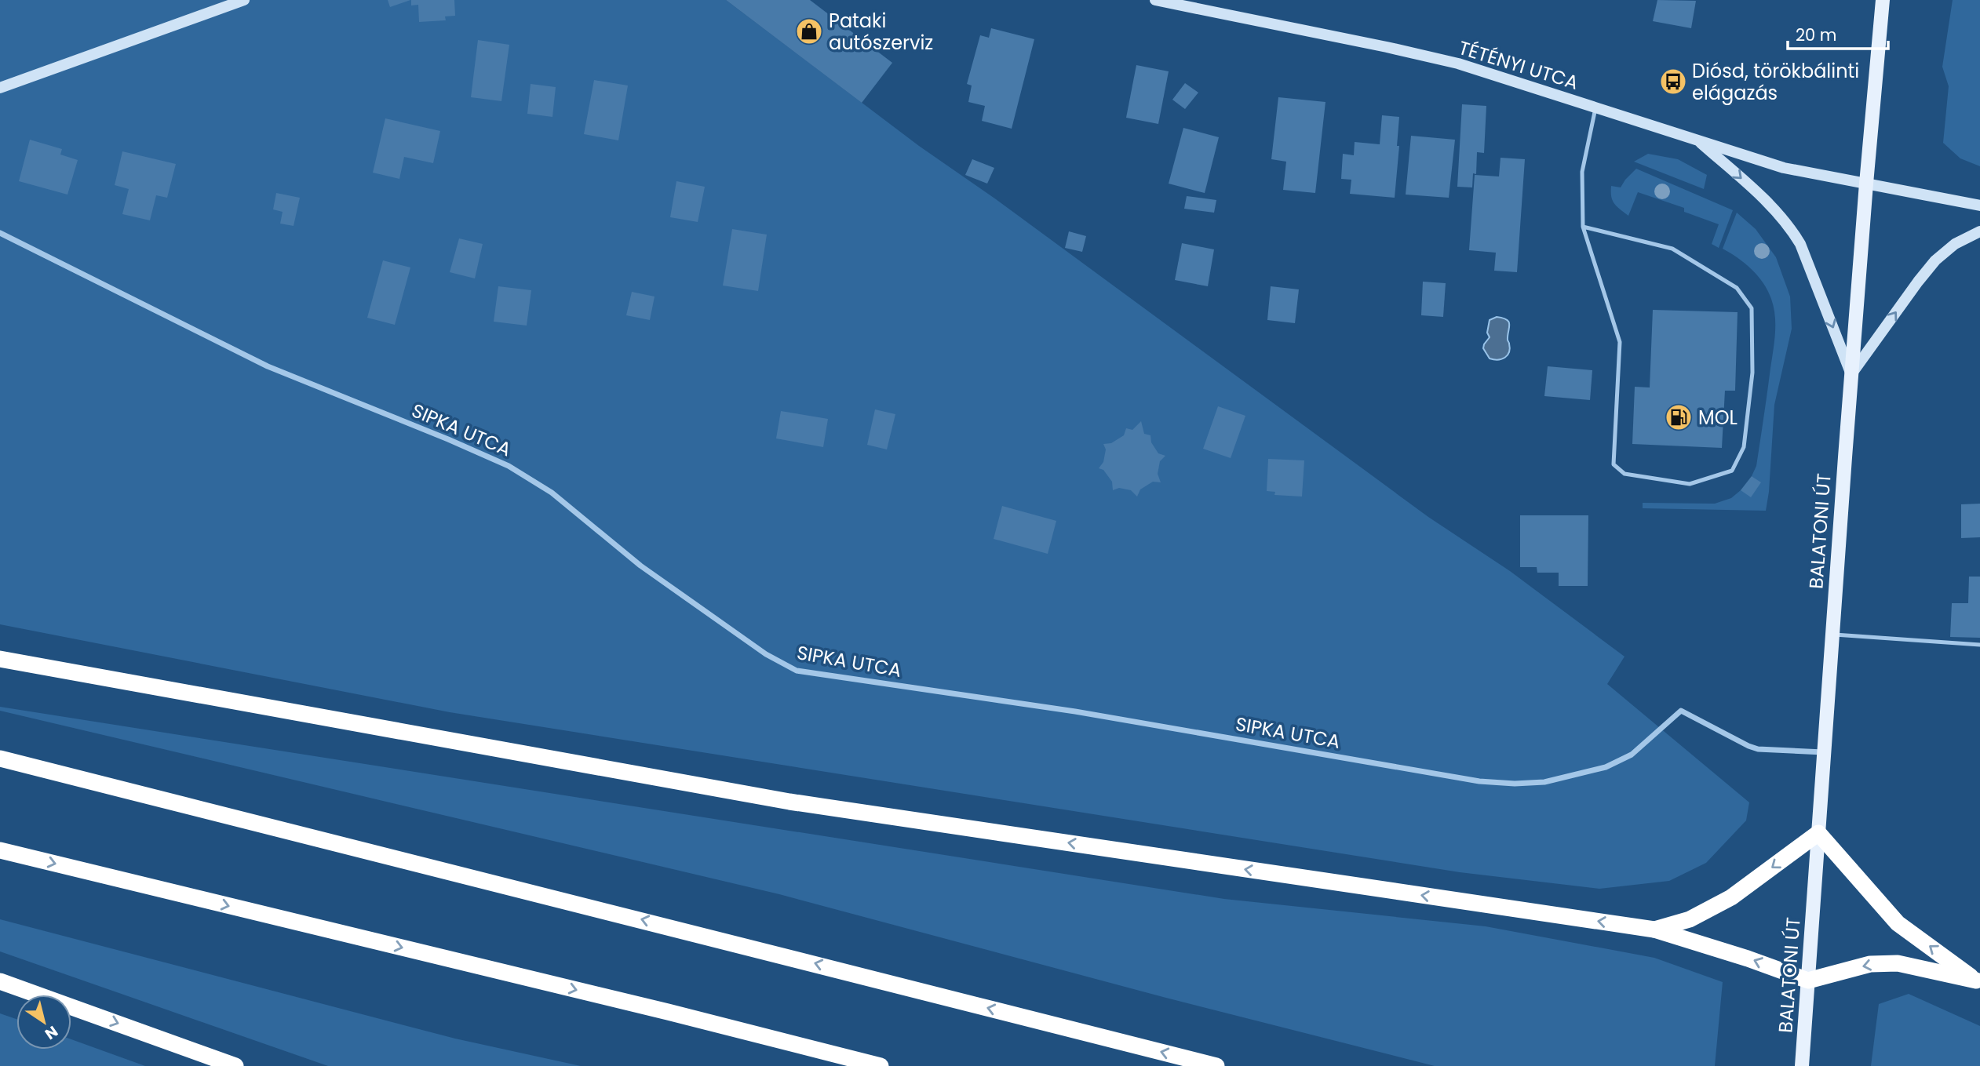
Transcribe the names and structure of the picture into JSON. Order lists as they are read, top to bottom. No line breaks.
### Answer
{"streets":{"main road":["BALATONI ÚT"],"street":["TÉTÉNYI UTCA","SIPKA UTCA"]},"crossings":[["TÉTÉNYI UTCA","BALATONI ÚT"],["SIPKA UTCA","BALATONI ÚT"]],"places":{"shop":["Pataki autószerviz"],"bus stop":["Diósd, törökbálinti elágazás"],"fuel station":["MOL"]},"scale_bar":"20 m","north":"bottom right"}
